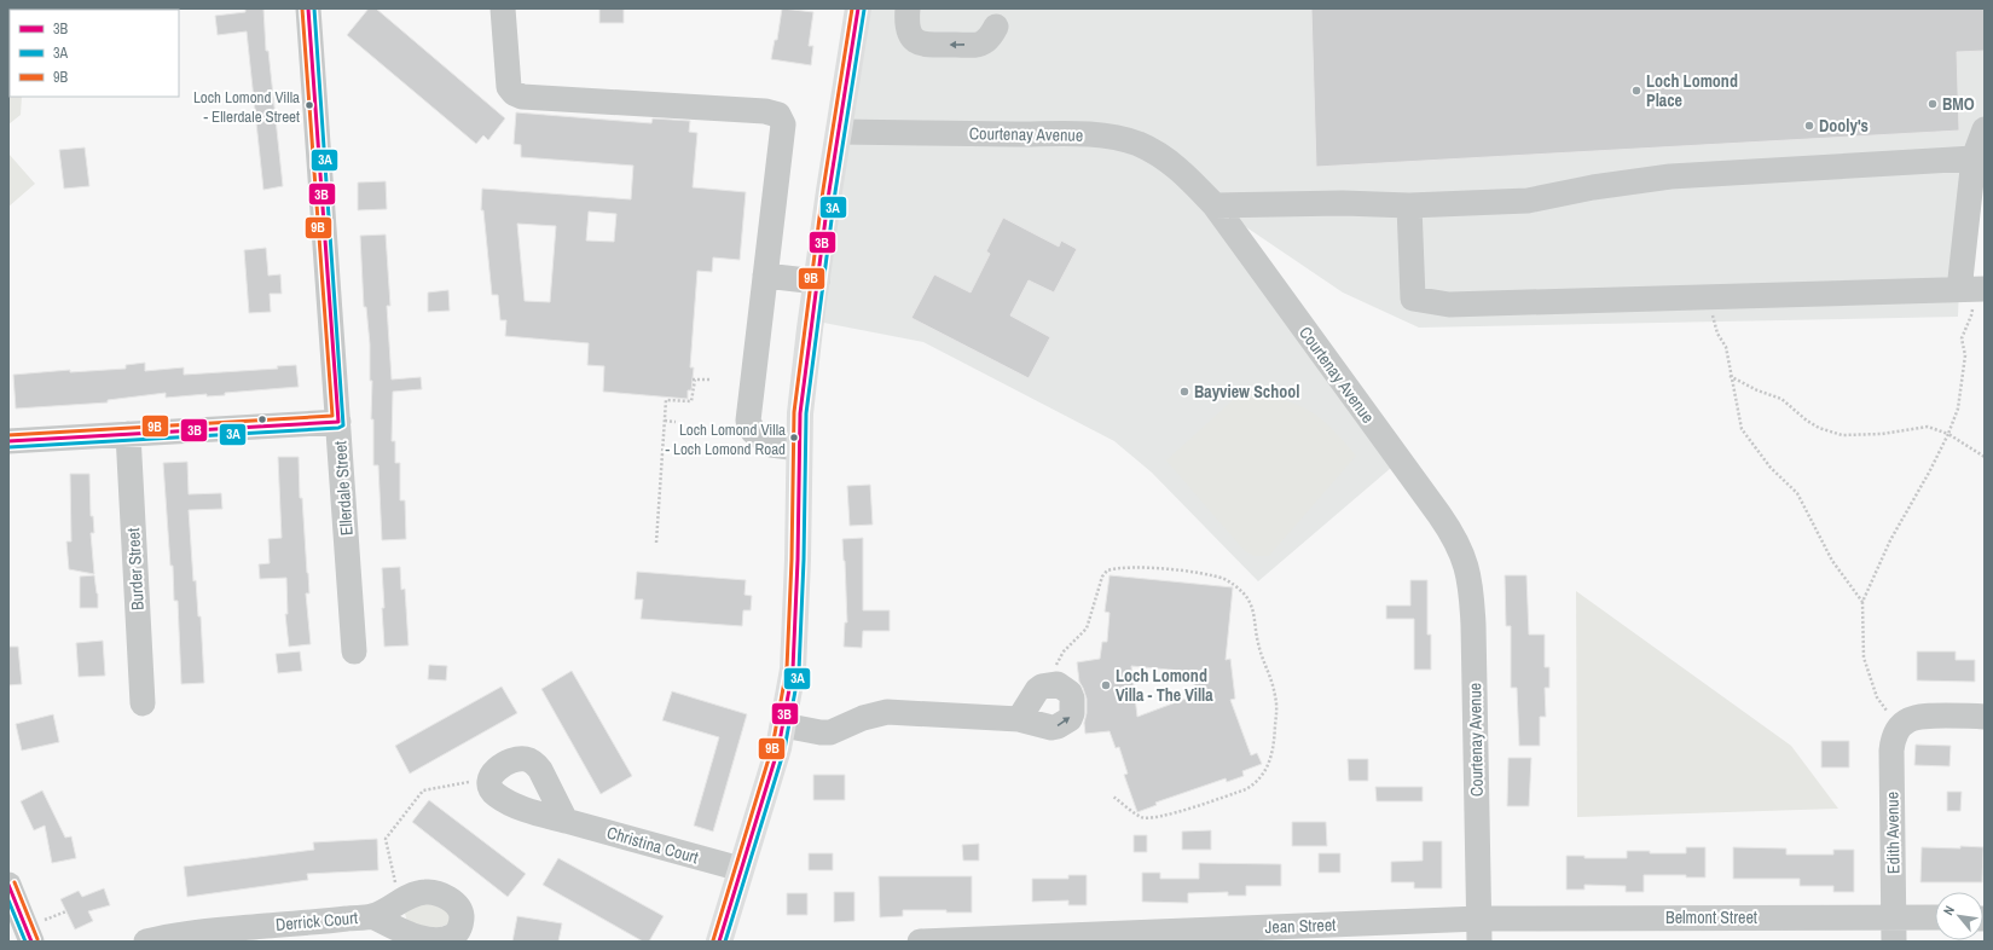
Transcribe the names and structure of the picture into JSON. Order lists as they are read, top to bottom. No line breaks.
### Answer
{"streets":{"street":["Courtenay Avenue","Ellerdale Street","Burder Street","Edith Avenue","Christina Court","Belmont Street","Derrick Court","Jean Street"]},"crossings":[["Courtenay Avenue","Belmont Street"],["Courtenay Avenue","Jean Street"],["Edith Avenue","Belmont Street"],["Belmont Street","Jean Street"]],"places":["Loch Lomond Place","BMO","Loch Lomond Villa - Ellerdale Street","Dooly's","Bayview School","Loch Lomond Villa - Loch Lomond Road","Loch Lomond Villa - The Villa"],"lines":["transit line 3B","transit line 3A","transit line 9B"],"legend":["3B","3A","9B"],"north":"top left"}
